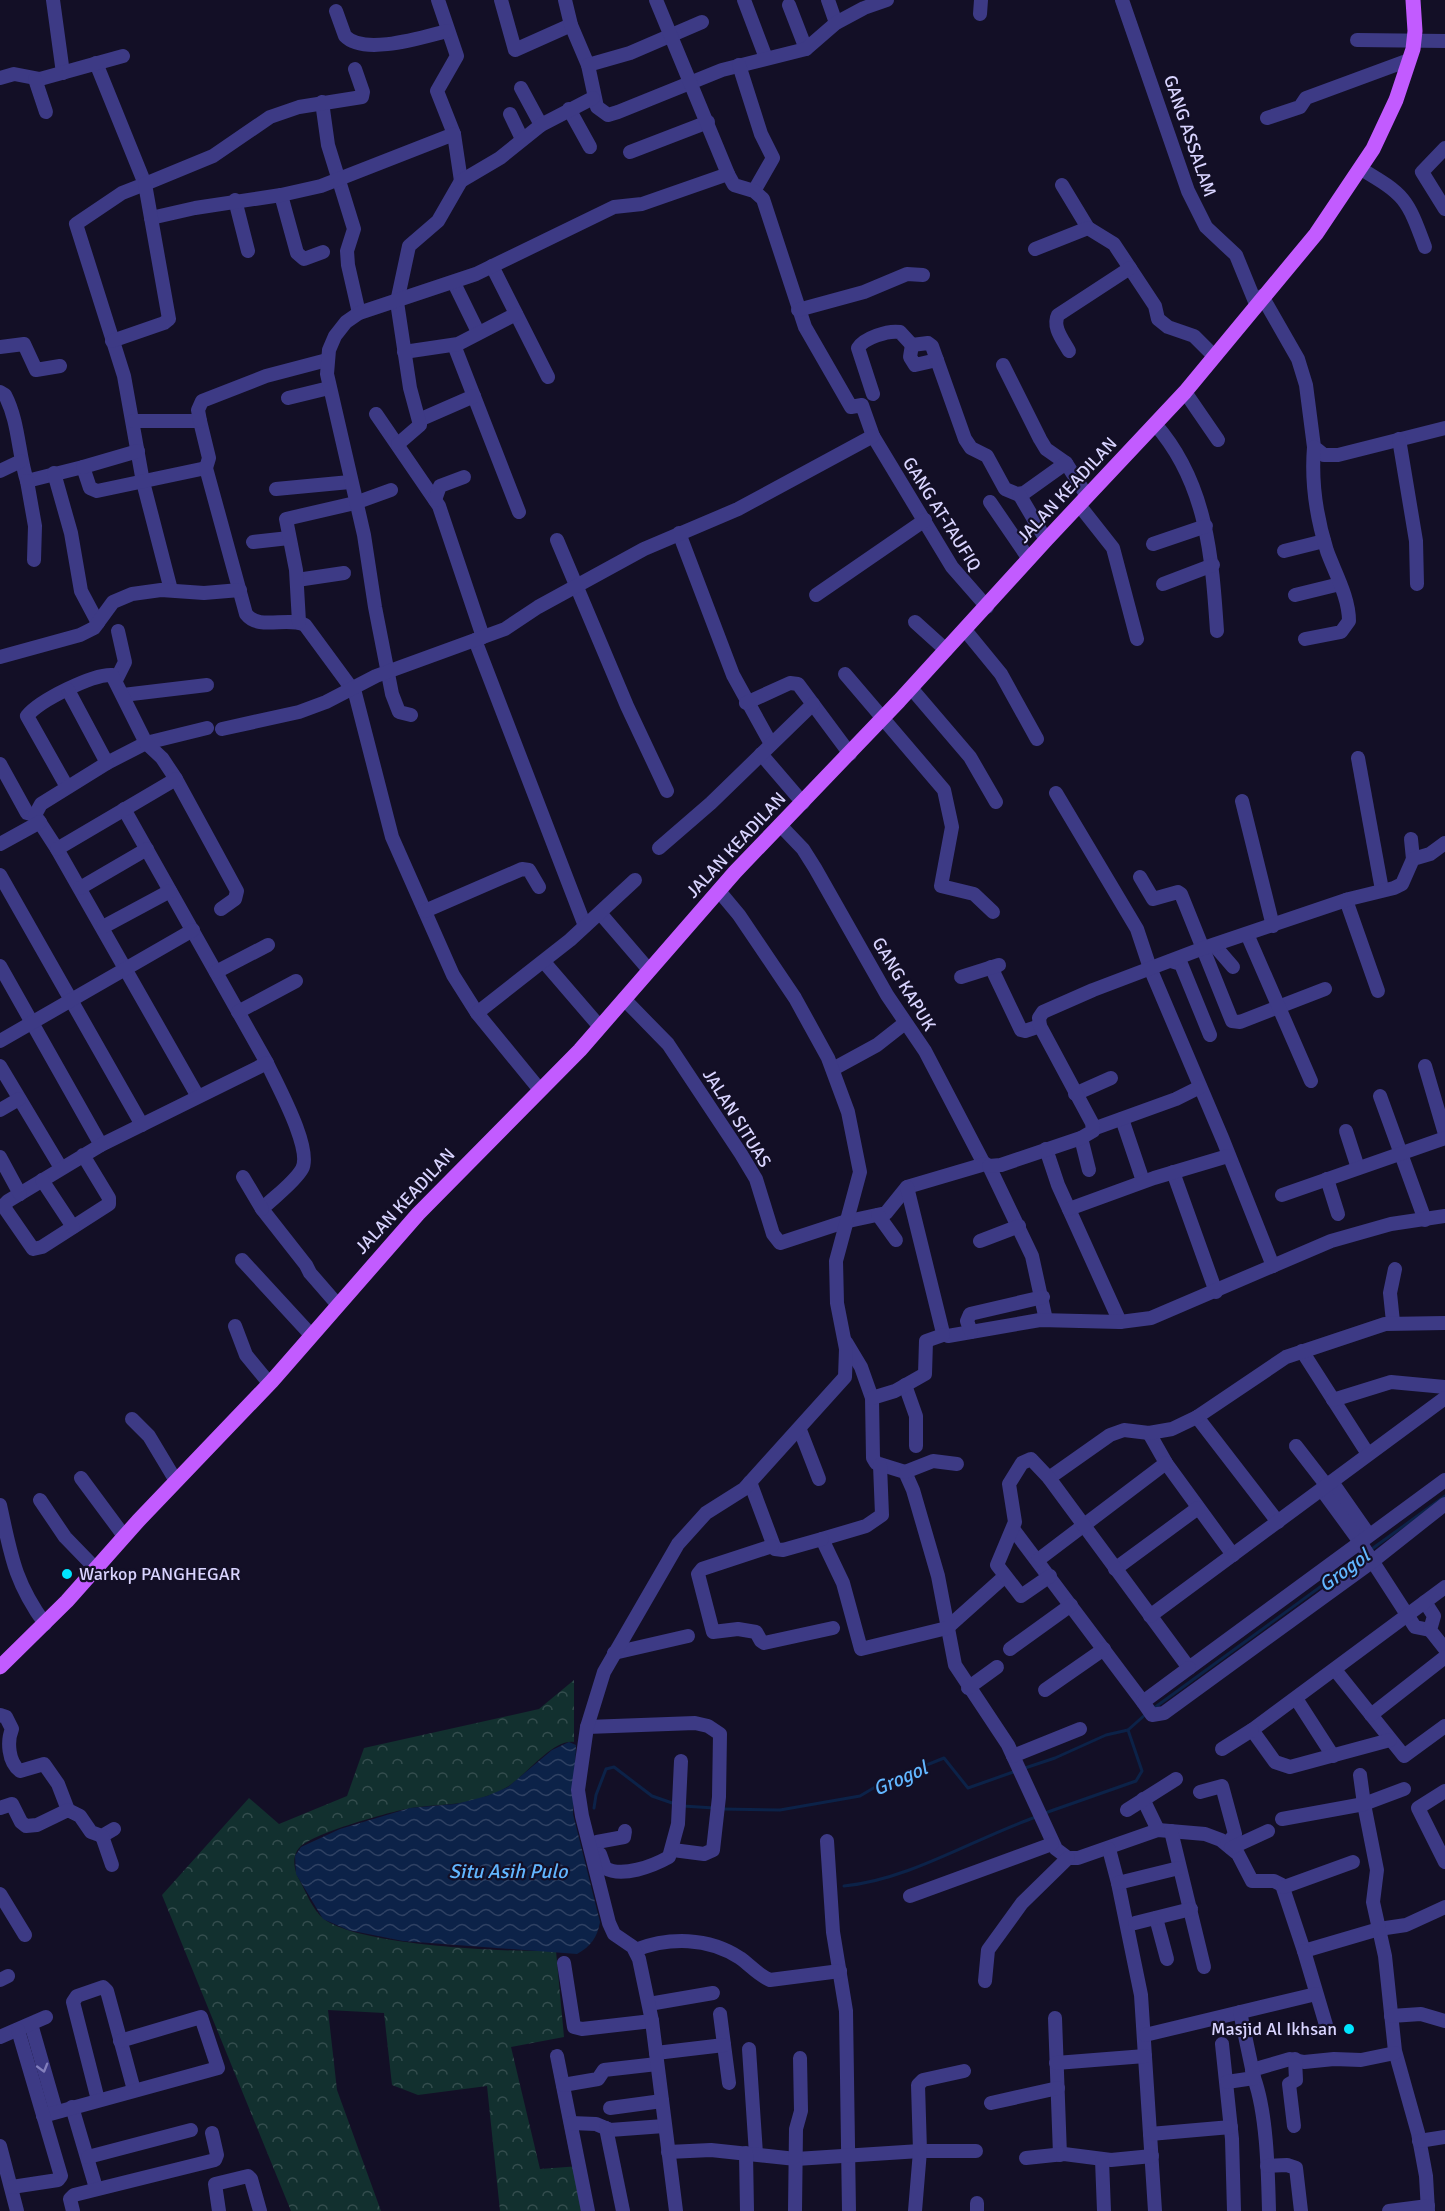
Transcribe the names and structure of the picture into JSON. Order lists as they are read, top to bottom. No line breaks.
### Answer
{"streets":{"main road":["JALAN KEADILAN"],"street":["GANG ASSALAM","GANG AT-TAUFIQ","GANG KAPUK","JALAN SITUAS"]},"crossings":[["GANG ASSALAM","JALAN KEADILAN"],["JALAN KEADILAN","GANG AT-TAUFIQ"],["JALAN KEADILAN","GANG KAPUK"],["JALAN KEADILAN","JALAN SITUAS"]],"water":["Grogol","Situ Asih Pulo"],"places":["Warkop PANGHEGAR","Masjid Al Ikhsan"]}
